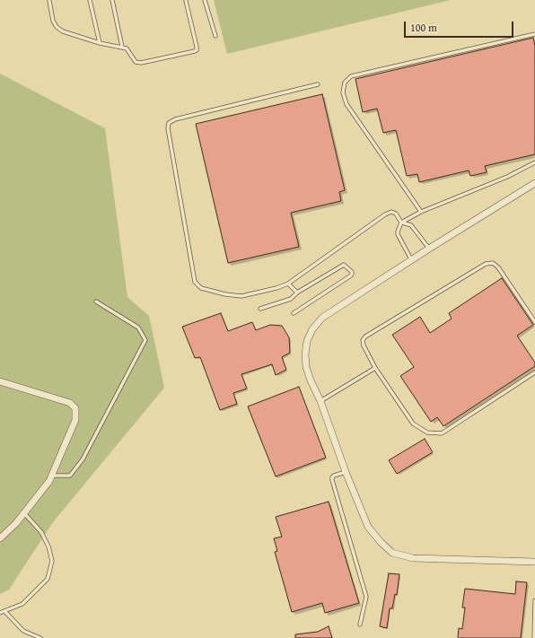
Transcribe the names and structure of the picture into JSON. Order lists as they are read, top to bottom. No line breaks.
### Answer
{"scale_bar":"100 m"}
